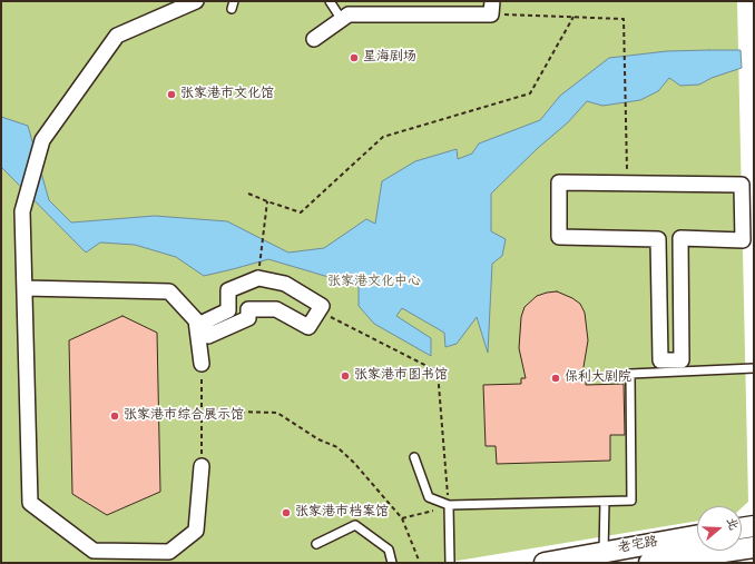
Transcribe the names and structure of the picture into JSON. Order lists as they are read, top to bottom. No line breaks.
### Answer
{"streets":{"street":["老宅路"]},"parks":["张家港文化中心"],"places":["星海剧场","张家港市文化馆","张家港市图书馆","保利大剧院","张家港市综合展示馆","张家港市档案馆"],"north":"right"}
